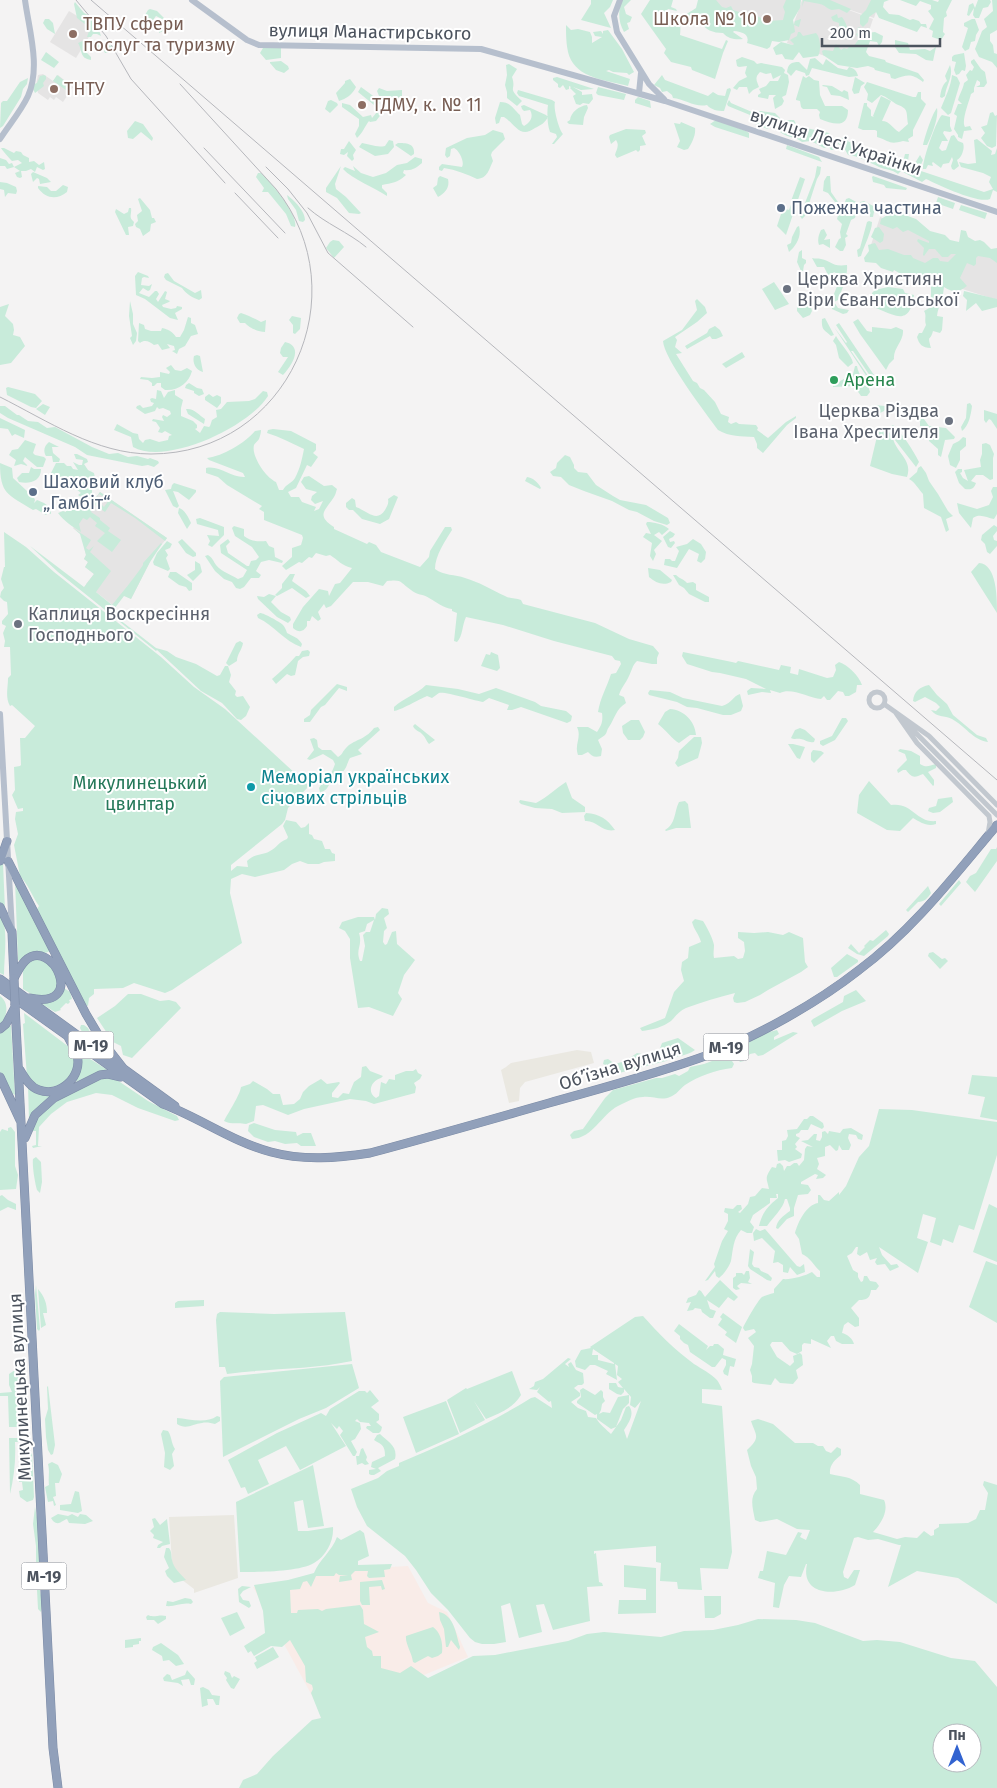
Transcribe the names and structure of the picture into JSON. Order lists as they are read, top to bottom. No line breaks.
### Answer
{"streets":{"highway":["М-19","Обʼїзна вулиця","Микулинецька вулиця"],"main road":["вулиця Манастирського","вулиця Лесі Українки"]},"crossings":[["вулиця Манастирського","вулиця Лесі Українки"],["М-19","Обʼїзна вулиця"],["М-19","Микулинецька вулиця"]],"parks":["Микулинецький цвинтар"],"places":["Школа № 10","ТВПУ сфери послуг та туризму","ТНТУ","ТДМУ, к. № 11","Пожежна частина","Церква Християн Віри Євангельської","Арена","Церква Різдва Івана Хрестителя","Шаховий клуб „Гамбіт“","Каплиця Воскресіння Господнього","Меморіал українських січових стрільців"],"scale_bar":"200 m","north":"top"}
